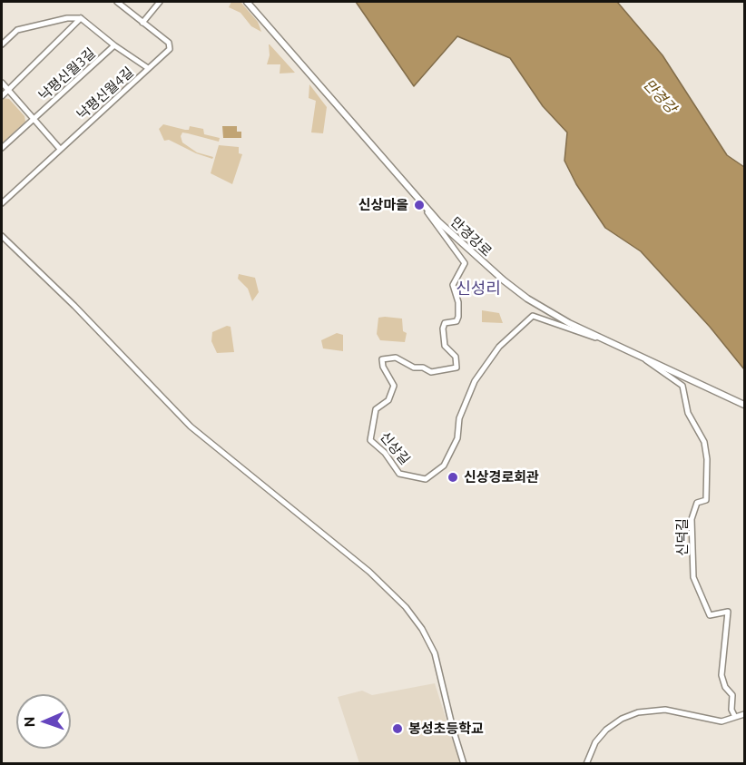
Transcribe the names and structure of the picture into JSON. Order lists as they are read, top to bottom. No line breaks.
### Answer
{"streets":{"street":["낙평신월3길","낙평신월4길","만경강로","신상길","신덕길"]},"crossings":[["만경강로","신상길"],["만경강로","신덕길"]],"districts":["신성리"],"water":["만경강"],"places":["신상마을","신상경로회관","봉성초등학교"],"north":"left"}
